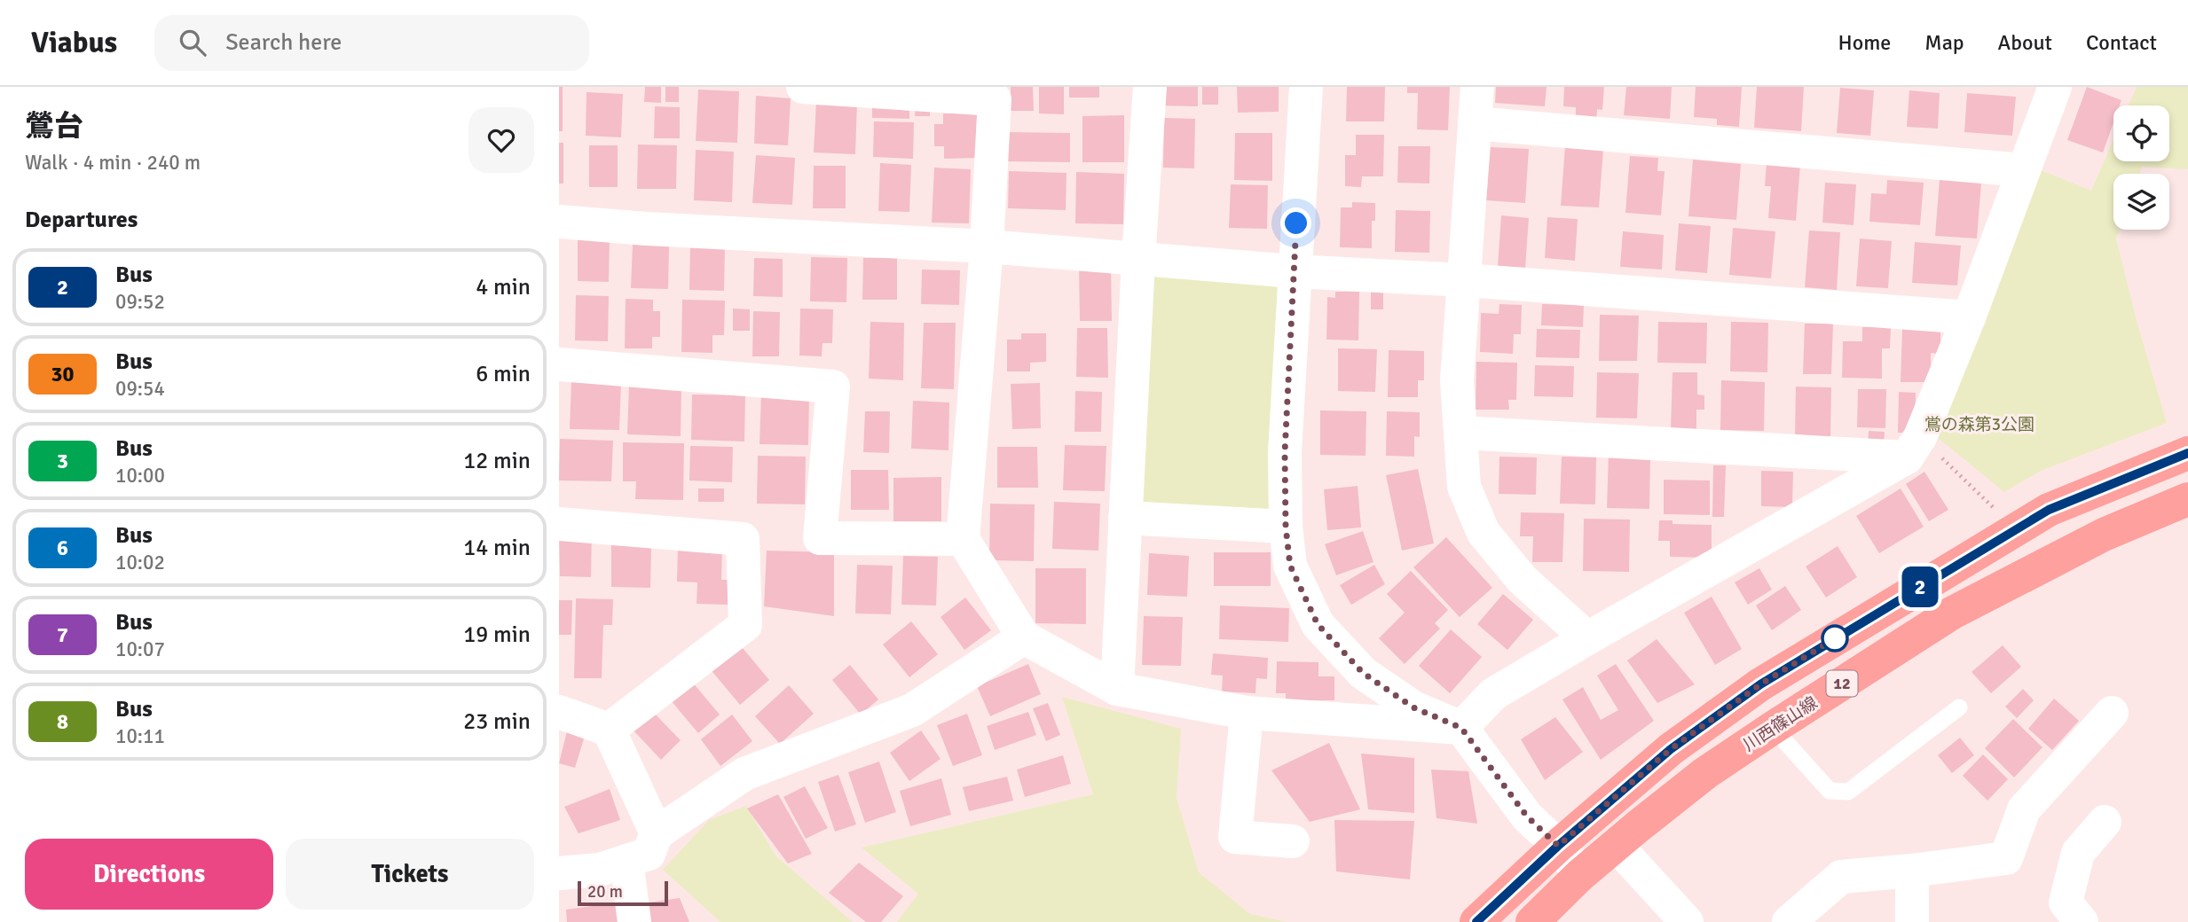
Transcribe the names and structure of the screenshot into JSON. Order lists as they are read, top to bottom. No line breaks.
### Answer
{"streets":{"main road":["12","川西篠山線"]},"parks":["鴬の森第3公園"],"lines":["bus line 2"],"scale_bar":"20 m","page":{"header":"Viabus","search":"Search here","nav":["Home","Map","About","Contact"],"heading":[["鶯台","Walk · 4 min · 240 m"],"Departures"],"on_map":"2","list":[{"mark":"2","name":"Bus","note":"09:52","value":"4 min"},{"mark":"30","name":"Bus","note":"09:54","value":"6 min"},{"mark":"3","name":"Bus","note":"10:00","value":"12 min"},{"mark":"6","name":"Bus","note":"10:02","value":"14 min"},{"mark":"7","name":"Bus","note":"10:07","value":"19 min"},{"mark":"8","name":"Bus","note":"10:11","value":"23 min"}],"buttons":["Directions","Tickets"],"scale":"20 m"}}
